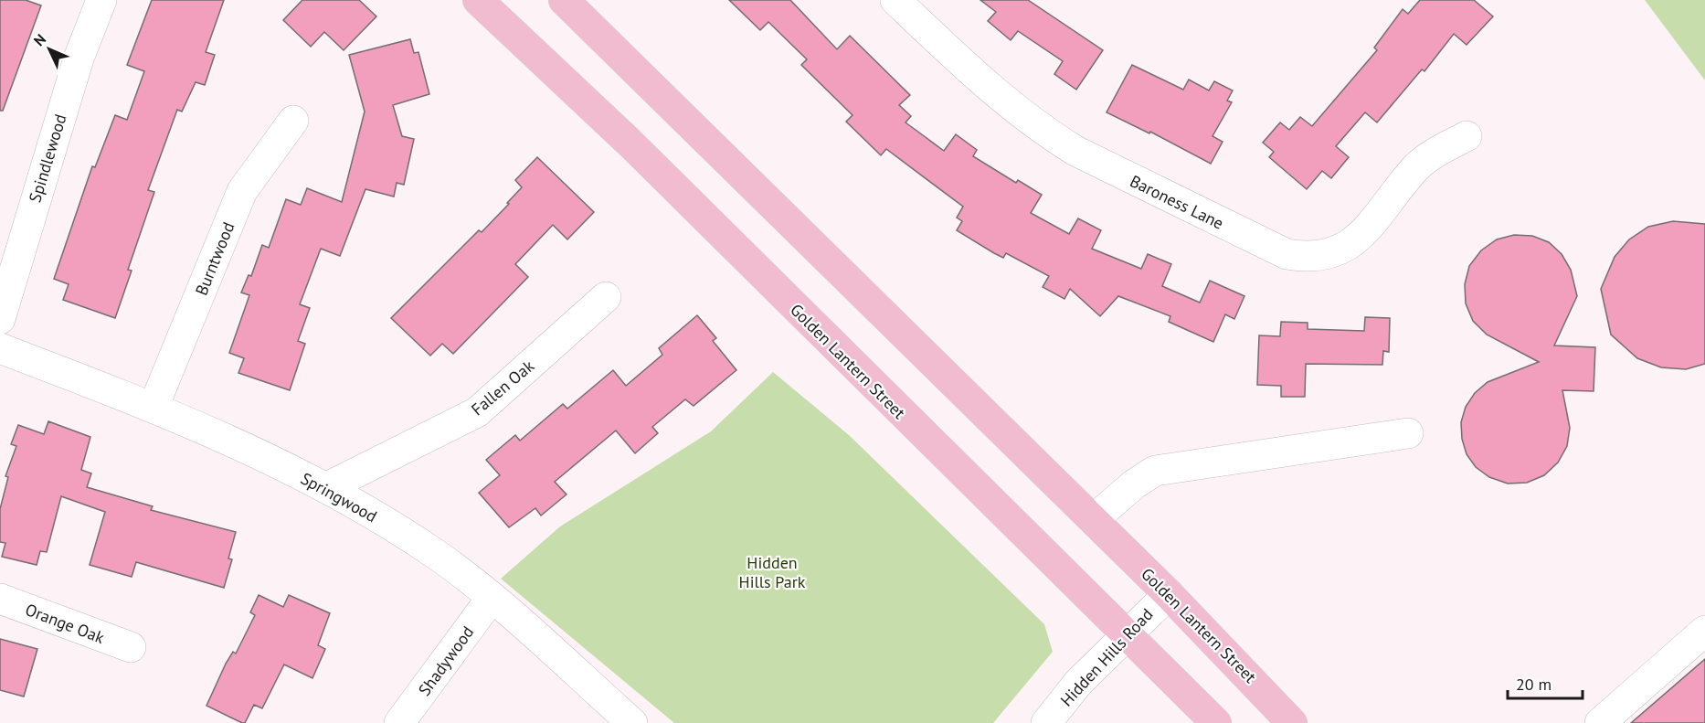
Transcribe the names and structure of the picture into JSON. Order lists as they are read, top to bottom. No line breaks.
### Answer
{"streets":{"main road":["Golden Lantern Street"],"street":["Spindlewood","Baroness Lane","Burntwood","Fallen Oak","Springwood","Orange Oak","Hidden Hills Road","Shadywood"]},"crossings":[["Burntwood","Springwood"],["Golden Lantern Street","Hidden Hills Road"],["Fallen Oak","Springwood"],["Springwood","Shadywood"]],"parks":["Hidden Hills Park"],"scale_bar":"20 m","north":"top left"}
